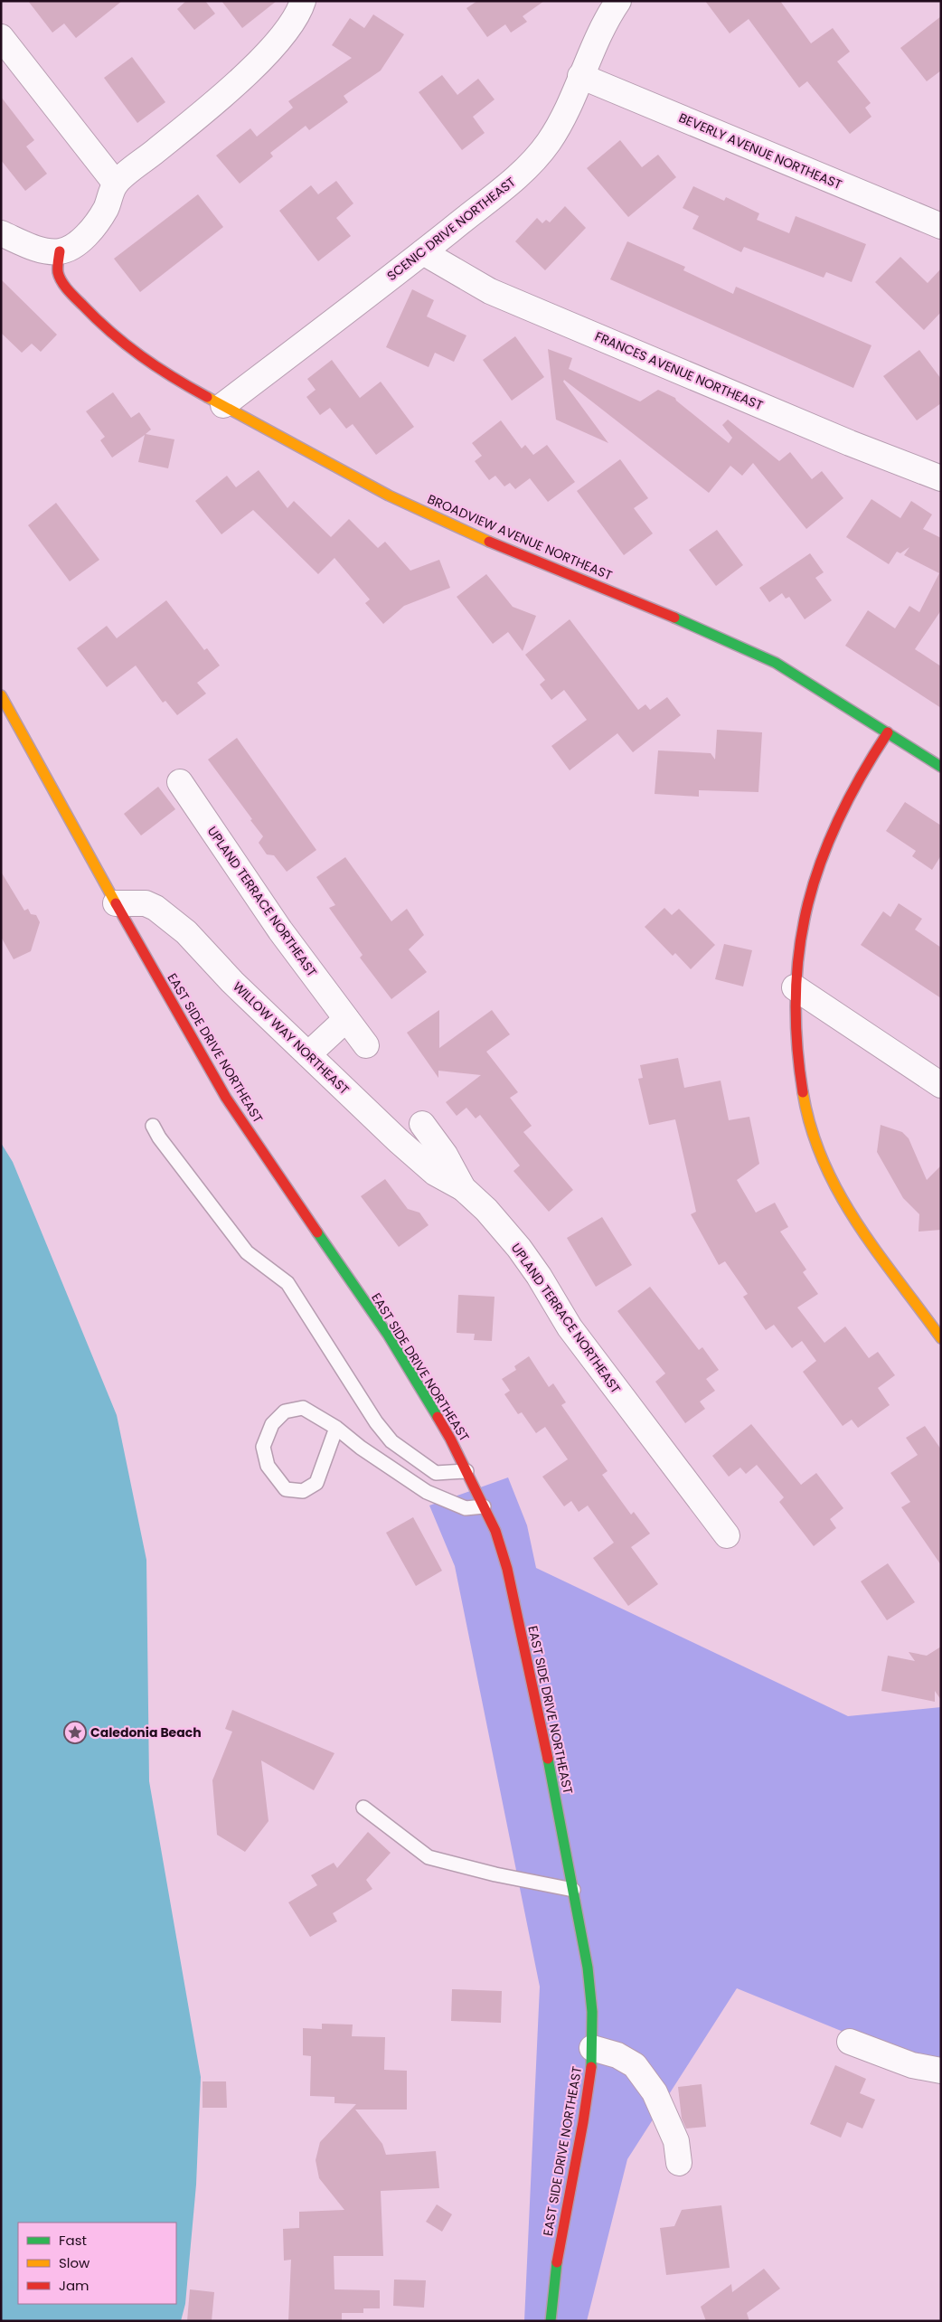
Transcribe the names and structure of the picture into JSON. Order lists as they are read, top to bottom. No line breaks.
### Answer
{"streets":{"main road":["BROADVIEW AVENUE NORTHEAST","EAST SIDE DRIVE NORTHEAST"],"street":["BEVERLY AVENUE NORTHEAST","SCENIC DRIVE NORTHEAST","FRANCES AVENUE NORTHEAST","UPLAND TERRACE NORTHEAST","WILLOW WAY NORTHEAST"]},"crossings":[["BEVERLY AVENUE NORTHEAST","SCENIC DRIVE NORTHEAST"],["SCENIC DRIVE NORTHEAST","FRANCES AVENUE NORTHEAST"],["SCENIC DRIVE NORTHEAST","BROADVIEW AVENUE NORTHEAST"],["UPLAND TERRACE NORTHEAST","WILLOW WAY NORTHEAST"],["WILLOW WAY NORTHEAST","EAST SIDE DRIVE NORTHEAST"]],"places":{"place":["Caledonia Beach"]},"legend":["Fast","Slow","Jam"]}
